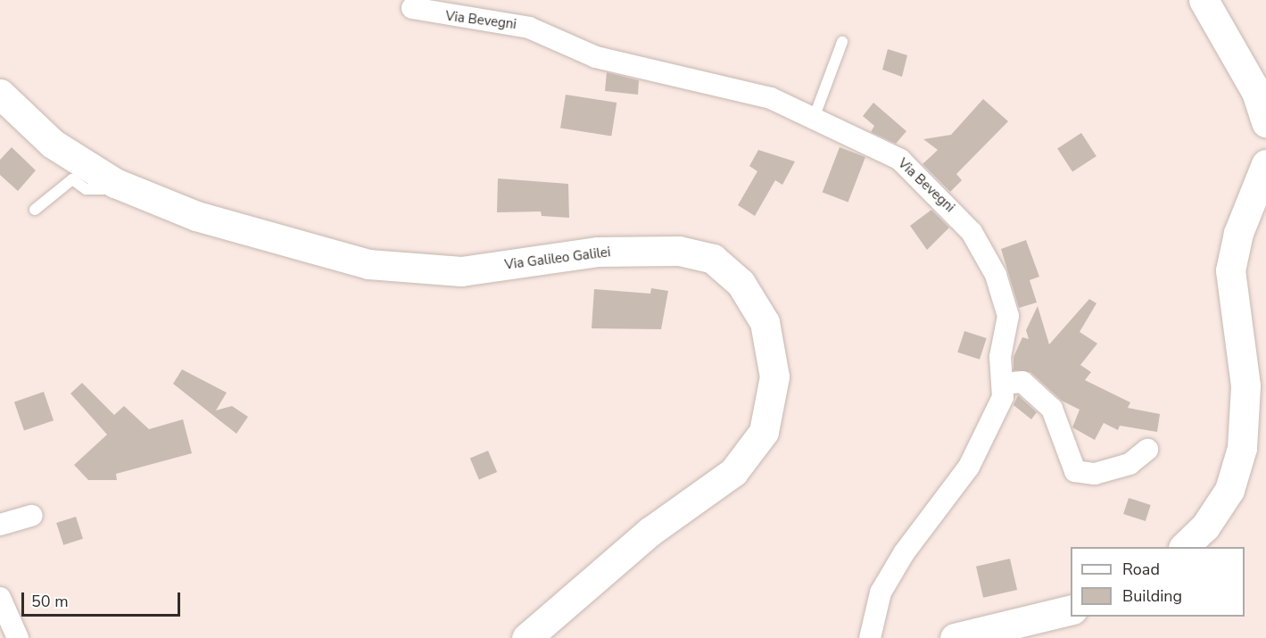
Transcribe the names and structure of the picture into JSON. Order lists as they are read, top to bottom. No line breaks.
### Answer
{"streets":{"main road":["Via Galileo Galilei"],"street":["Via Bevegni"]},"legend":["Road","Building"],"scale_bar":"50 m"}
